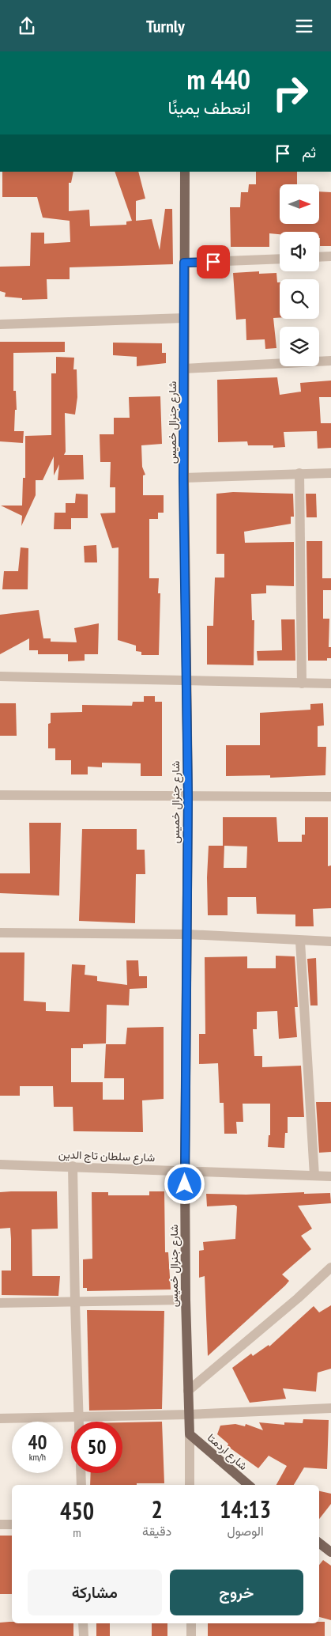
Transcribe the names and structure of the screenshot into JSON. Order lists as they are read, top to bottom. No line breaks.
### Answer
{"streets":{"main road":["شارع جنرال خميس","شارع اردمتا"],"street":["شارع سلطان تاج الدين"]},"crossings":[["شارع جنرال خميس","شارع سلطان تاج الدين"],["شارع جنرال خميس","شارع اردمتا"]],"north":"right","page":{"header":"Turnly","turn":["440 m","انعطف يمينًا"],"then":"ثم","speed":"40 km/h","limit":"50","eta":["14:13","الوصول","2","دقيقة","450","m"],"buttons":["خروج","مشاركة"]}}
